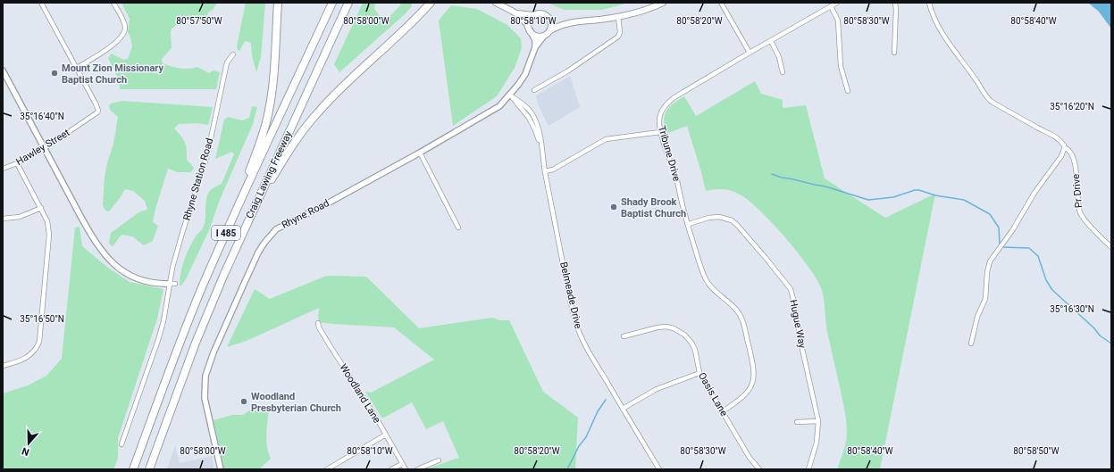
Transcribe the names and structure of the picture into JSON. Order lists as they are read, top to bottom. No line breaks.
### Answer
{"streets":{"highway":["Craig Lawing Freeway","I 485"],"street":["Hawley Street","Tribune Drive","Rhyne Station Road","Pr Drive","Rhyne Road","Belmeade Drive","Hugue Way","Woodland Lane","Oasis Lane"]},"crossings":[["Tribune Drive","Hugue Way"],["Tribune Drive","Oasis Lane"],["Rhyne Road","Belmeade Drive"]],"places":["Mount Zion Missionary Baptist Church","Shady Brook Baptist Church","Woodland Presbyterian Church"],"north":"bottom","coordinates":["80°58'40\"W","80°57'50\"W","80°58'00\"W","80°58'10\"W","80°58'20\"W","80°58'30\"W","35°16'20\"N","35°16'40\"N","35°16'30\"N","35°16'50\"N","80°58'50\"W"]}
